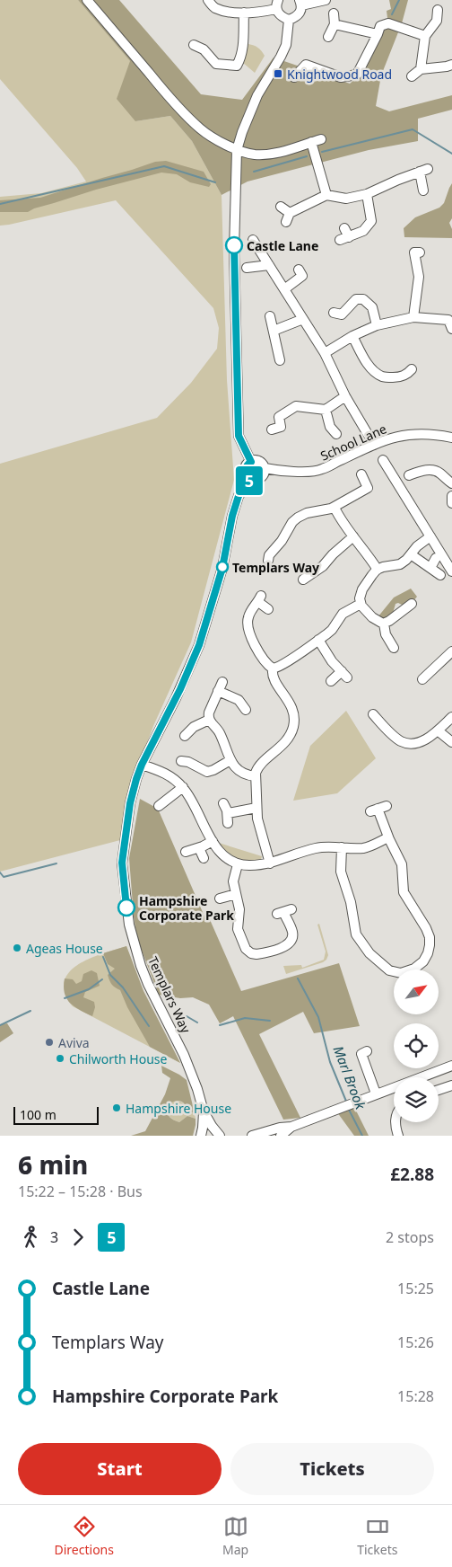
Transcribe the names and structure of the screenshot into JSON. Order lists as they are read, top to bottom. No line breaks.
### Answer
{"streets":{"street":["School Lane","Templars Way"]},"crossings":[["School Lane","Templars Way"]],"water":["Marl Brook"],"places":{"transit":["Knightwood Road"],"other":["Castle Lane","Templars Way","Hampshire Corporate Park","Ageas House","Aviva","Chilworth House","Hampshire House"]},"lines":["bus line 5"],"scale_bar":"100 m","north":"top right","page":{"on_map":"5","scale":"100 m","heading":["6 min","15:22 – 15:28 · Bus","£2.88"],"legs":["3","5","2 stops"],"list":[{"name":"Castle Lane","value":"15:25"},{"name":"Templars Way","value":"15:26"},{"name":"Hampshire Corporate Park","value":"15:28"}],"buttons":["Start","Tickets"],"tabs":["Directions","Map","Tickets"]}}
